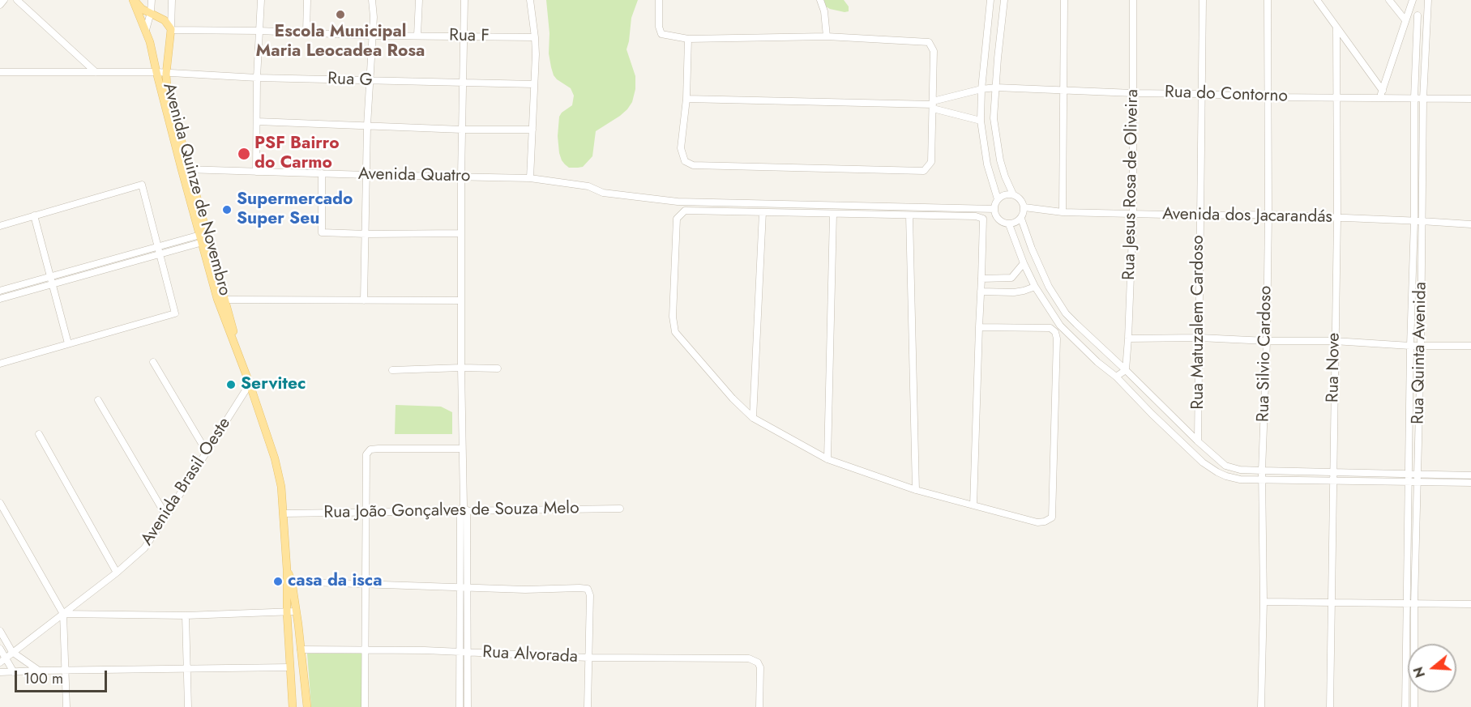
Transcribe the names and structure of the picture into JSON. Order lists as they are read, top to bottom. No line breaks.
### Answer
{"streets":{"main road":["Avenida Quinze de Novembro"],"street":["Rua F","Rua G","Rua do Contorno","Avenida Quatro","Rua Jesus Rosa de Oliveira","Avenida dos Jacarandás","Rua Matuzalem Cardoso","Rua Quinta Avenida","Rua Silvio Cardoso","Rua Nove","Avenida Brasil Oeste","Rua João Gonçalves de Souza Melo","Rua Alvorada"]},"crossings":[["Rua F","Avenida Quinze de Novembro"],["Rua G","Avenida Quinze de Novembro"],["Rua do Contorno","Rua Jesus Rosa de Oliveira"],["Rua do Contorno","Rua Matuzalem Cardoso"],["Rua do Contorno","Rua Quinta Avenida"],["Rua do Contorno","Rua Silvio Cardoso"],["Rua do Contorno","Rua Nove"],["Avenida Quatro","Avenida Quinze de Novembro"],["Avenida Quatro","Avenida dos Jacarandás"],["Rua Jesus Rosa de Oliveira","Avenida dos Jacarandás"],["Avenida Quinze de Novembro","Avenida Brasil Oeste"],["Avenida Quinze de Novembro","Rua João Gonçalves de Souza Melo"],["Avenida Quinze de Novembro","Rua Alvorada"],["Avenida dos Jacarandás","Rua Matuzalem Cardoso"],["Avenida dos Jacarandás","Rua Quinta Avenida"],["Avenida dos Jacarandás","Rua Silvio Cardoso"],["Avenida dos Jacarandás","Rua Nove"]],"places":["Escola Municipal Maria Leocadea Rosa","PSF Bairro do Carmo","Supermercado Super Seu","Servitec","casa da isca"],"scale_bar":"100 m","north":"left"}
